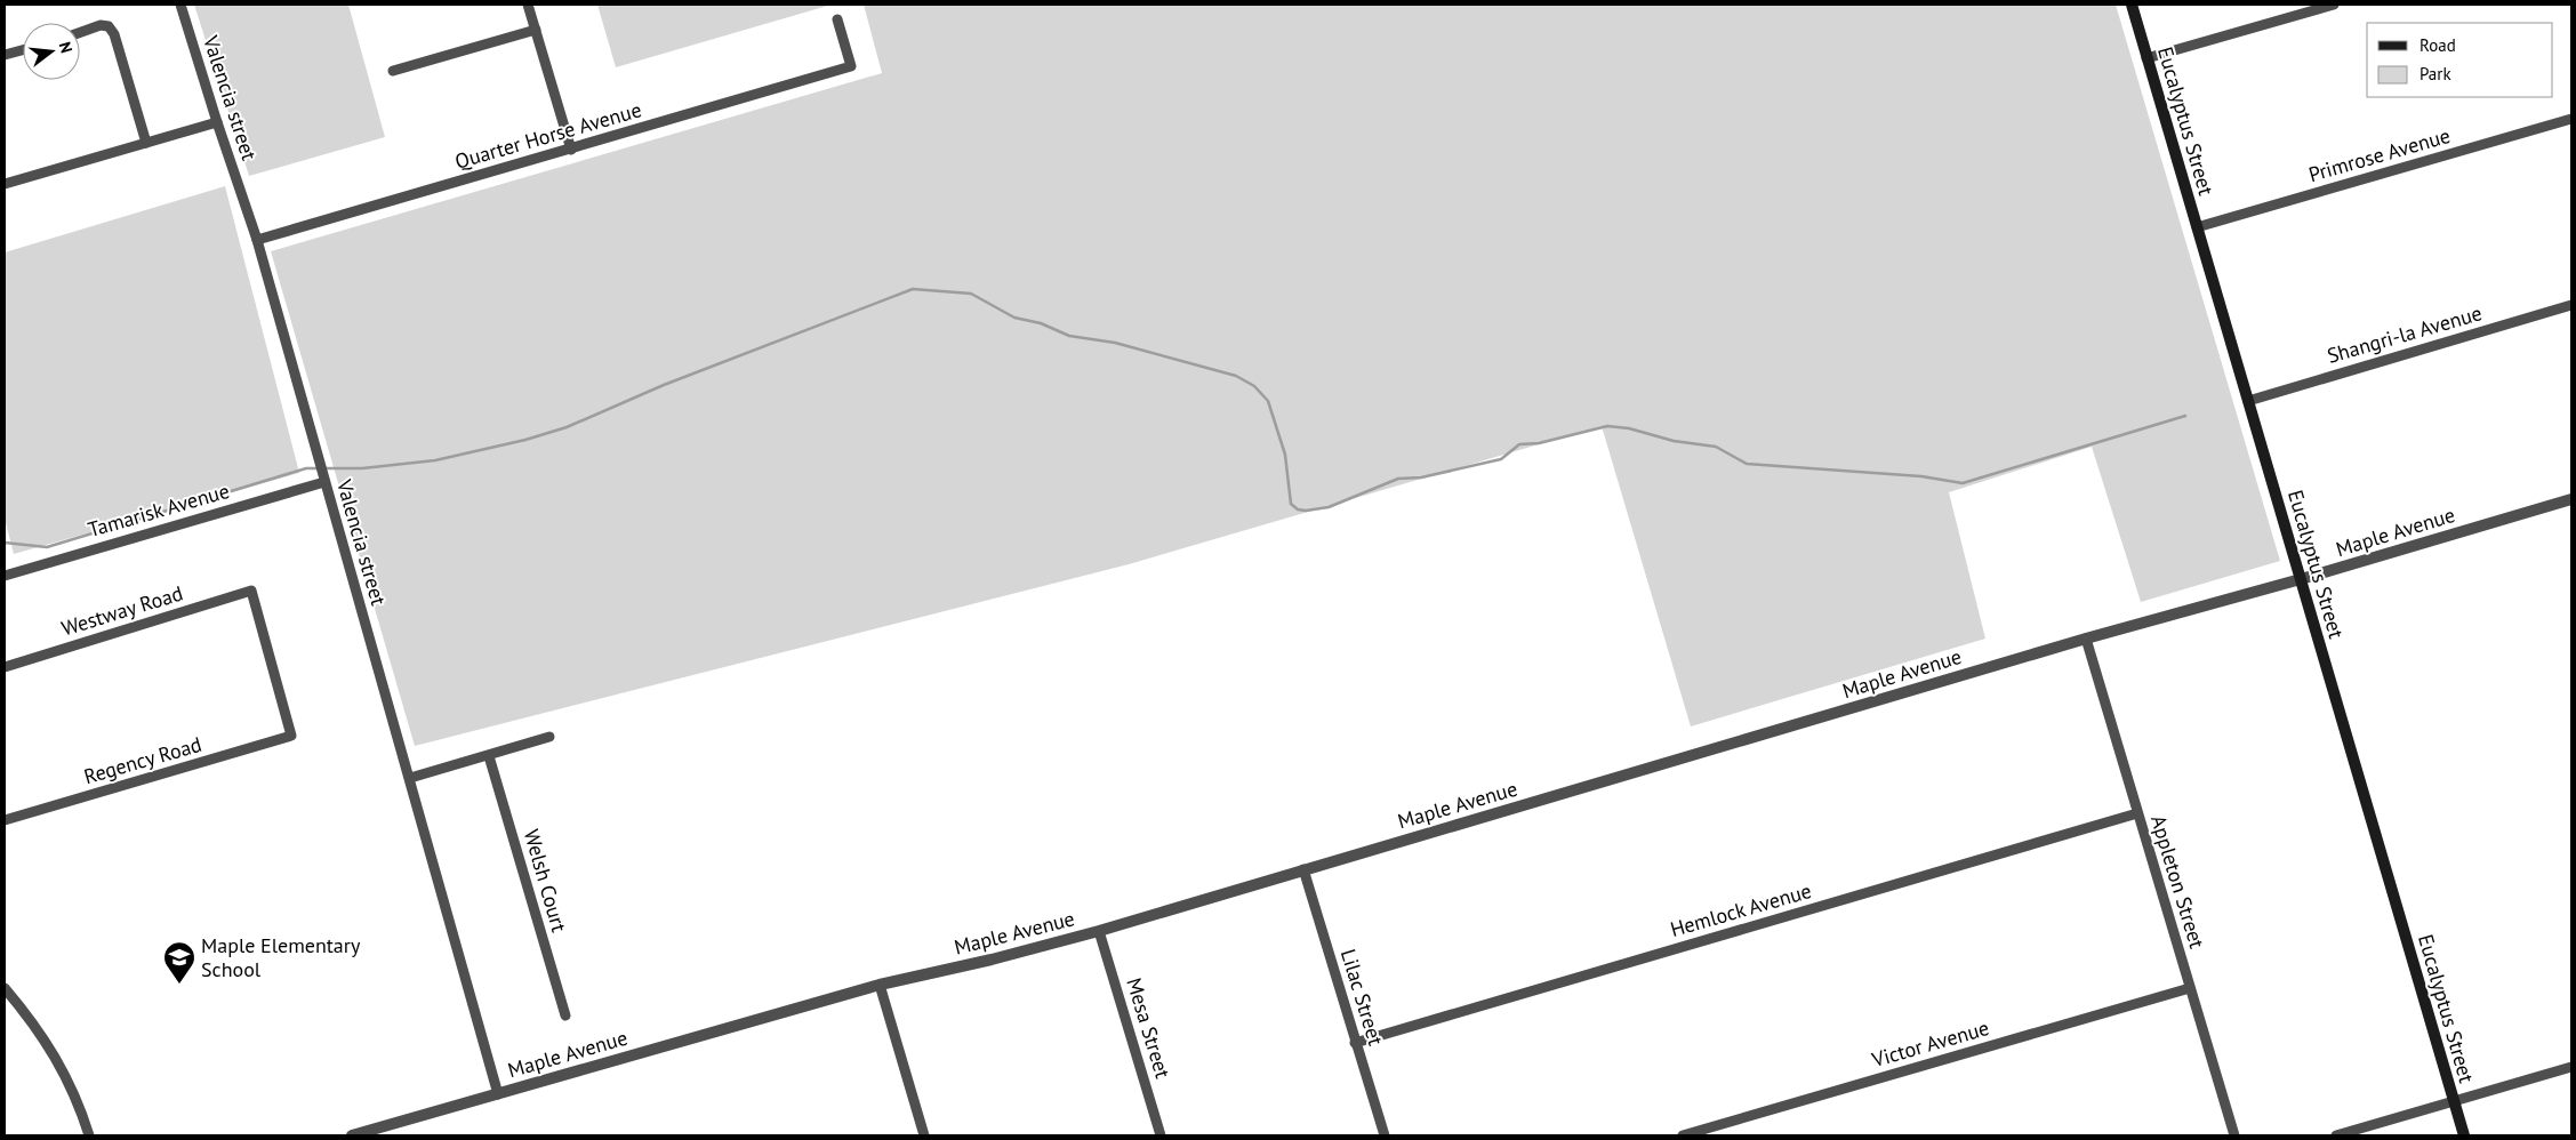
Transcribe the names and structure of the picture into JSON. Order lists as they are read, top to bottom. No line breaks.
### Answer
{"streets":{"main road":["Eucalyptus Street"],"street":["Valencia street","Quarter Horse Avenue","Primrose Avenue","Shangri-la Avenue","Tamarisk Avenue","Maple Avenue","Westway Road","Regency Road","Welsh Court","Appleton Street","Hemlock Avenue","Lilac Street","Mesa Street","Victor Avenue"]},"crossings":[["Valencia street","Quarter Horse Avenue"],["Valencia street","Tamarisk Avenue"],["Valencia street","Maple Avenue"],["Eucalyptus Street","Primrose Avenue"],["Eucalyptus Street","Shangri-la Avenue"],["Eucalyptus Street","Maple Avenue"],["Maple Avenue","Appleton Street"],["Maple Avenue","Lilac Street"],["Maple Avenue","Mesa Street"],["Westway Road","Regency Road"],["Appleton Street","Hemlock Avenue"],["Appleton Street","Victor Avenue"],["Hemlock Avenue","Lilac Street"]],"places":{"school or university":["Maple Elementary School"]},"legend":["Road","Park"],"north":"right"}
